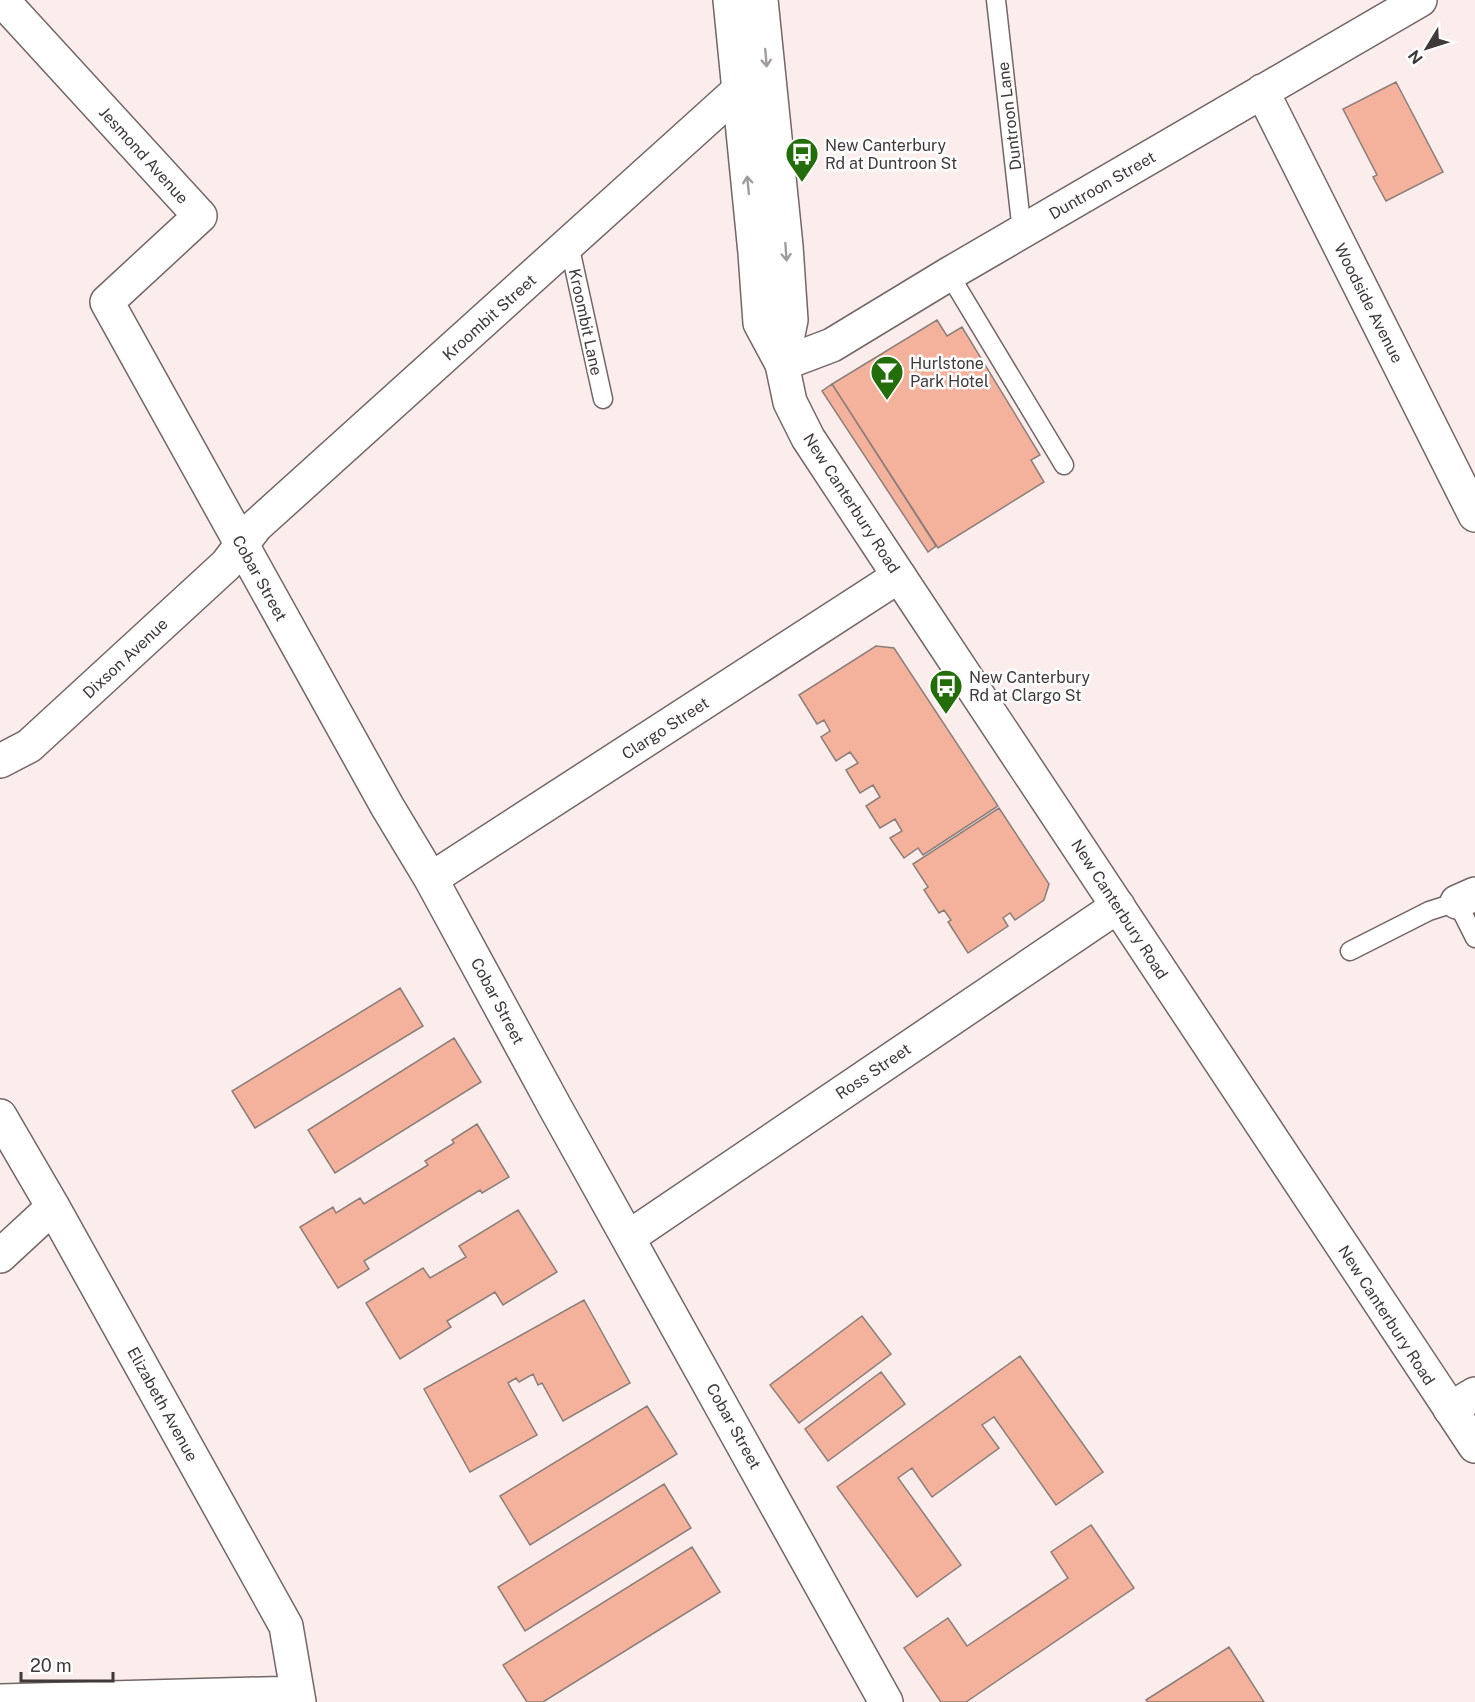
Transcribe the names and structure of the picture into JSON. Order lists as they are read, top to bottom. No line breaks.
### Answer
{"streets":{"main road":["Jesmond Avenue","Duntroon Street","Woodside Avenue","Kroombit Street","New Canterbury Road","Cobar Street","Dixson Avenue","Clargo Street","Ross Street","Elizabeth Avenue"],"lane":["Duntroon Lane","Kroombit Lane"]},"crossings":[["Duntroon Lane","Duntroon Street"],["Jesmond Avenue","Cobar Street"],["Duntroon Street","Woodside Avenue"],["Duntroon Street","New Canterbury Road"],["Kroombit Street","Kroombit Lane"],["Kroombit Street","New Canterbury Road"],["Kroombit Street","Cobar Street"],["Kroombit Street","Dixson Avenue"],["New Canterbury Road","Clargo Street"],["New Canterbury Road","Ross Street"],["Cobar Street","Dixson Avenue"],["Cobar Street","Clargo Street"],["Cobar Street","Ross Street"]],"places":{"bus stop":["New Canterbury Rd at Duntroon St","New Canterbury Rd at Clargo St"],"bar":["Hurlstone Park Hotel"]},"scale_bar":"20 m","north":"bottom left"}
